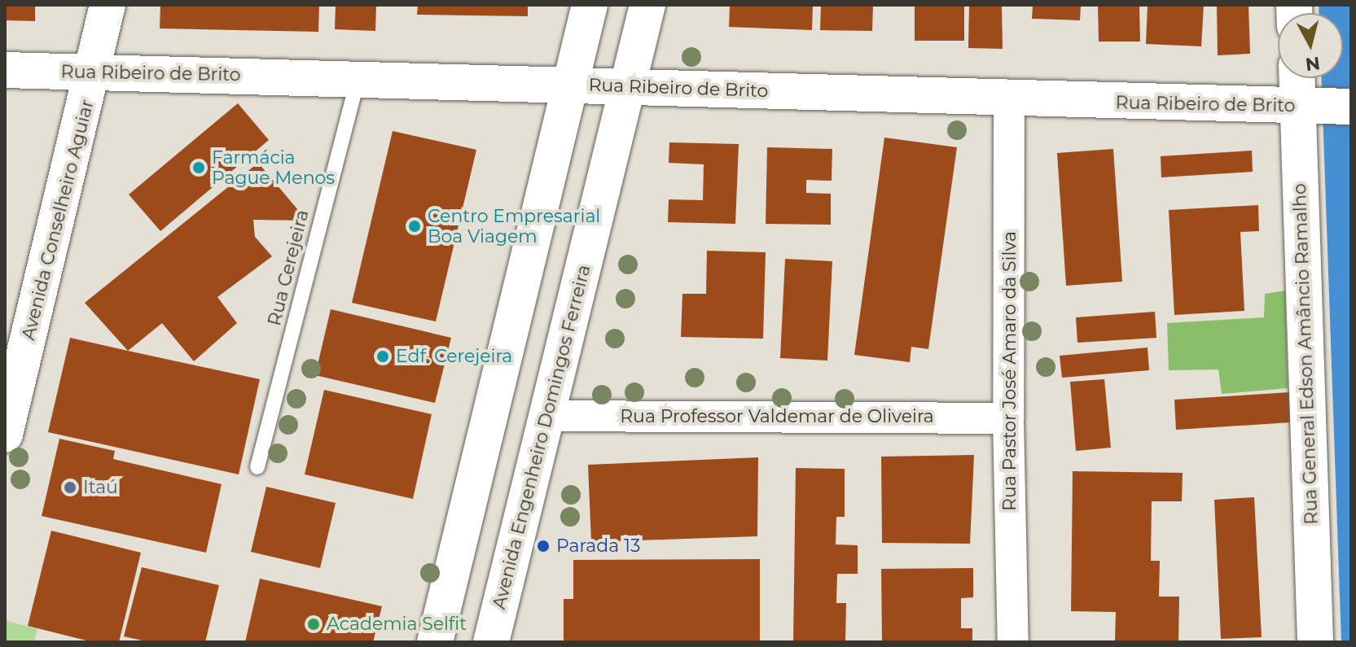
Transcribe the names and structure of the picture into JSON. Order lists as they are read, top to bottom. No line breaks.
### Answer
{"streets":{"main road":["Rua Ribeiro de Brito","Avenida Conselheiro Aguiar","Rua General Edson Amâncio Ramalho","Avenida Engenheiro Domingos Ferreira"],"street":["Rua Pastor José Amaro da Silva","Rua Professor Valdemar de Oliveira"],"lane":["Rua Cerejeira"]},"crossings":[["Rua Ribeiro de Brito","Avenida Conselheiro Aguiar"],["Rua Ribeiro de Brito","Rua Cerejeira"],["Rua Ribeiro de Brito","Rua General Edson Amâncio Ramalho"],["Rua Ribeiro de Brito","Rua Pastor José Amaro da Silva"],["Rua Ribeiro de Brito","Avenida Engenheiro Domingos Ferreira"],["Rua Pastor José Amaro da Silva","Rua Professor Valdemar de Oliveira"],["Rua Professor Valdemar de Oliveira","Avenida Engenheiro Domingos Ferreira"]],"places":["Farmácia Pague Menos","Centro Empresarial Boa Viagem","Edf. Cerejeira","Itaú","Parada 13","Academia Selfit"],"north":"bottom"}
